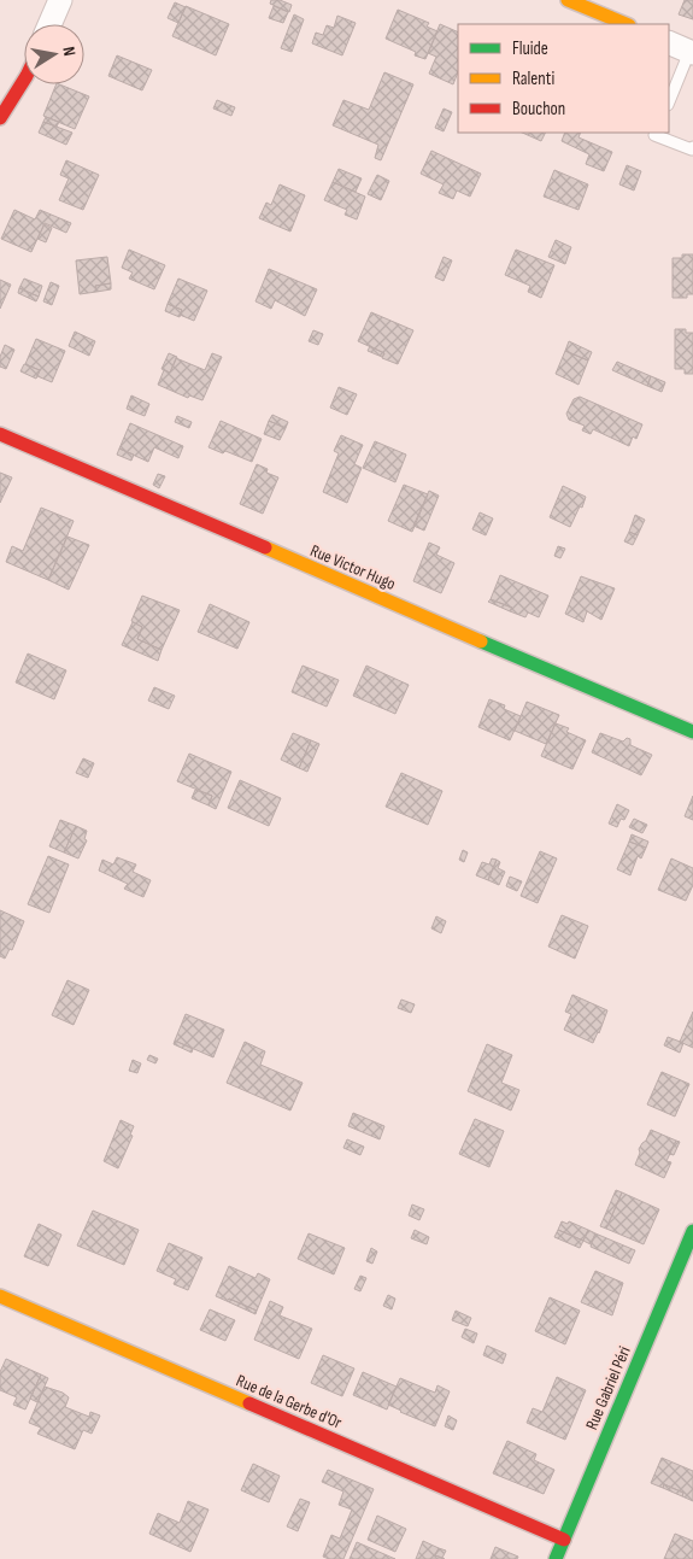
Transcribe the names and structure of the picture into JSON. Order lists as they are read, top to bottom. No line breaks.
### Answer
{"streets":{"street":["Rue Victor Hugo","Rue Gabriel Péri","Rue de la Gerbe d'Or"]},"crossings":[["Rue Gabriel Péri","Rue de la Gerbe d'Or"]],"legend":["Fluide","Ralenti","Bouchon"],"north":"right"}
